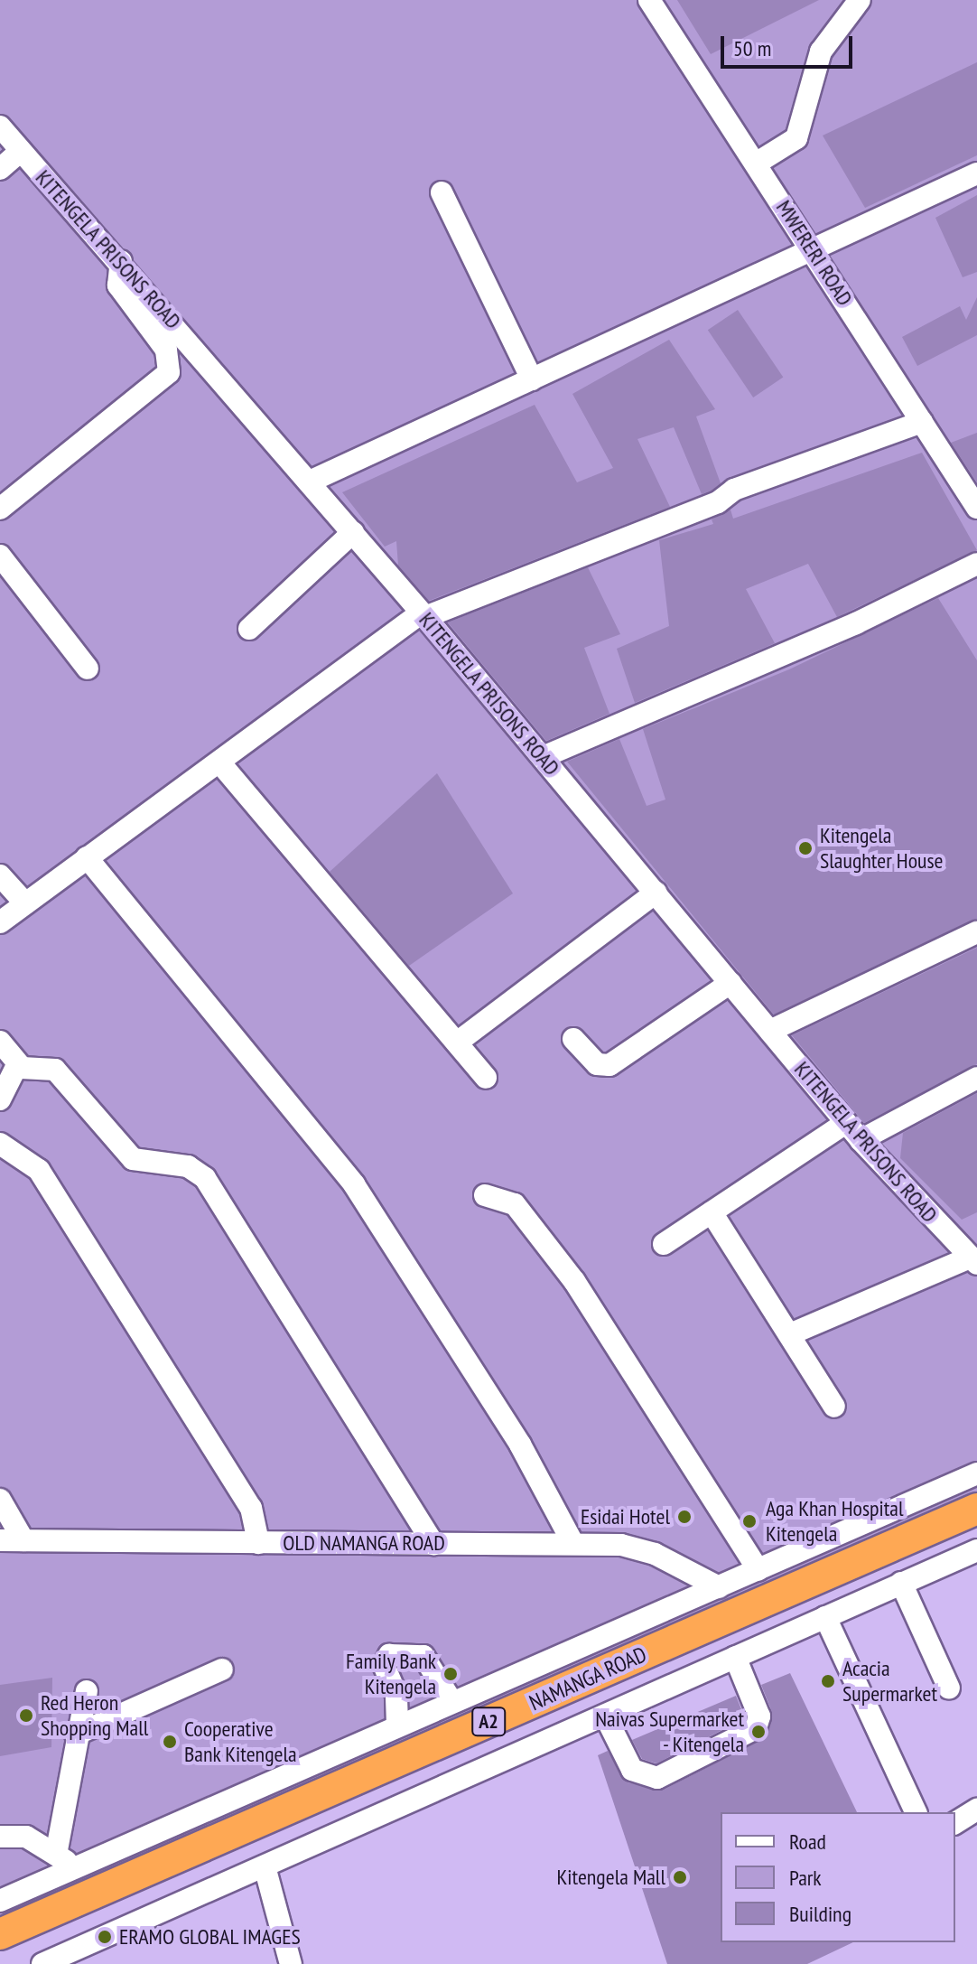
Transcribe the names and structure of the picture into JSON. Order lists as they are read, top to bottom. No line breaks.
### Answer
{"streets":{"highway":["NAMANGA ROAD","A2"],"street":["KITENGELA PRISONS ROAD","MWERERI ROAD","OLD NAMANGA ROAD"]},"places":["Kitengela Slaughter House","Esidai Hotel","Aga Khan Hospital Kitengela","Family Bank Kitengela","Acacia Supermarket","Red Heron Shopping Mall","Naivas Supermarket - Kitengela","Cooperative Bank Kitengela","Kitengela Mall","ERAMO GLOBAL IMAGES"],"legend":["Road","Park","Building"],"scale_bar":"50 m"}
